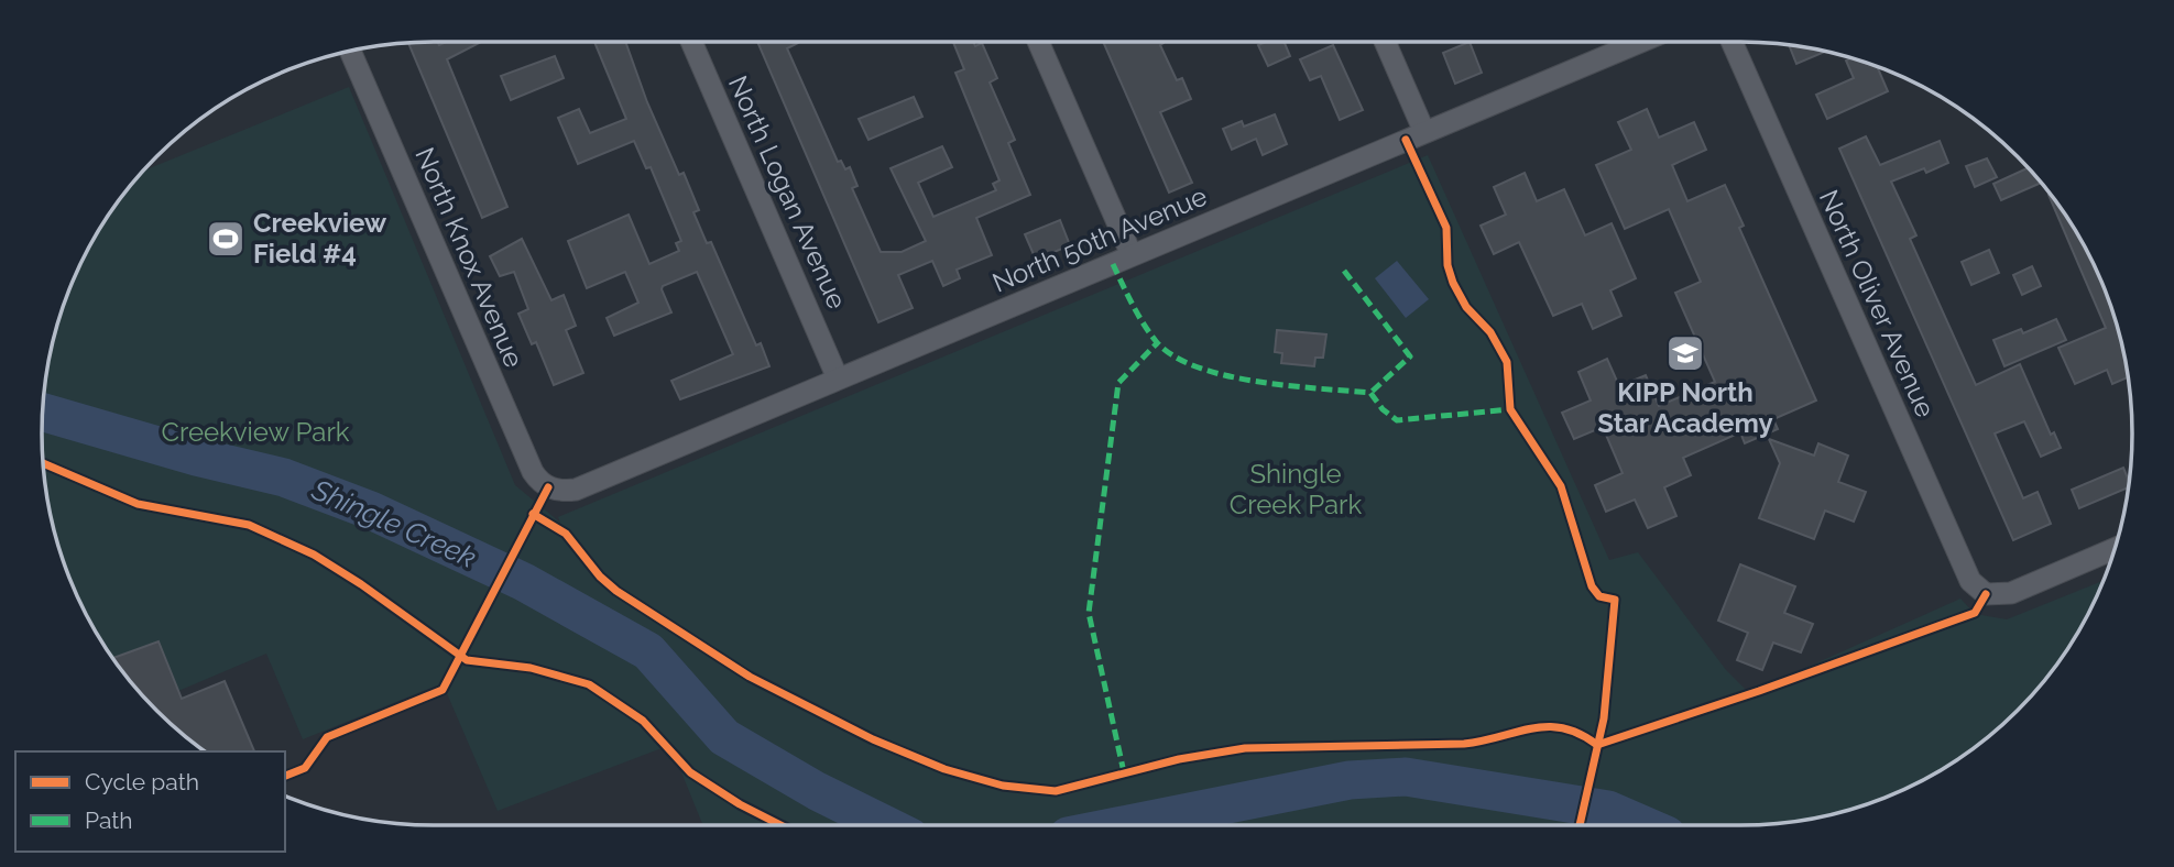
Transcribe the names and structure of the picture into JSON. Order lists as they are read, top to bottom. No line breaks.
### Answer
{"streets":{"street":["North Logan Avenue","North 50th Avenue","North Knox Avenue","North Oliver Avenue"]},"crossings":[["North Logan Avenue","North 50th Avenue"],["North 50th Avenue","North Knox Avenue"]],"water":["Shingle Creek"],"parks":["Creekview Park","Shingle Creek Park"],"places":{"sports":["Creekview Field #4"],"school or university":["KIPP North Star Academy"]},"legend":["Cycle path","Path"]}
